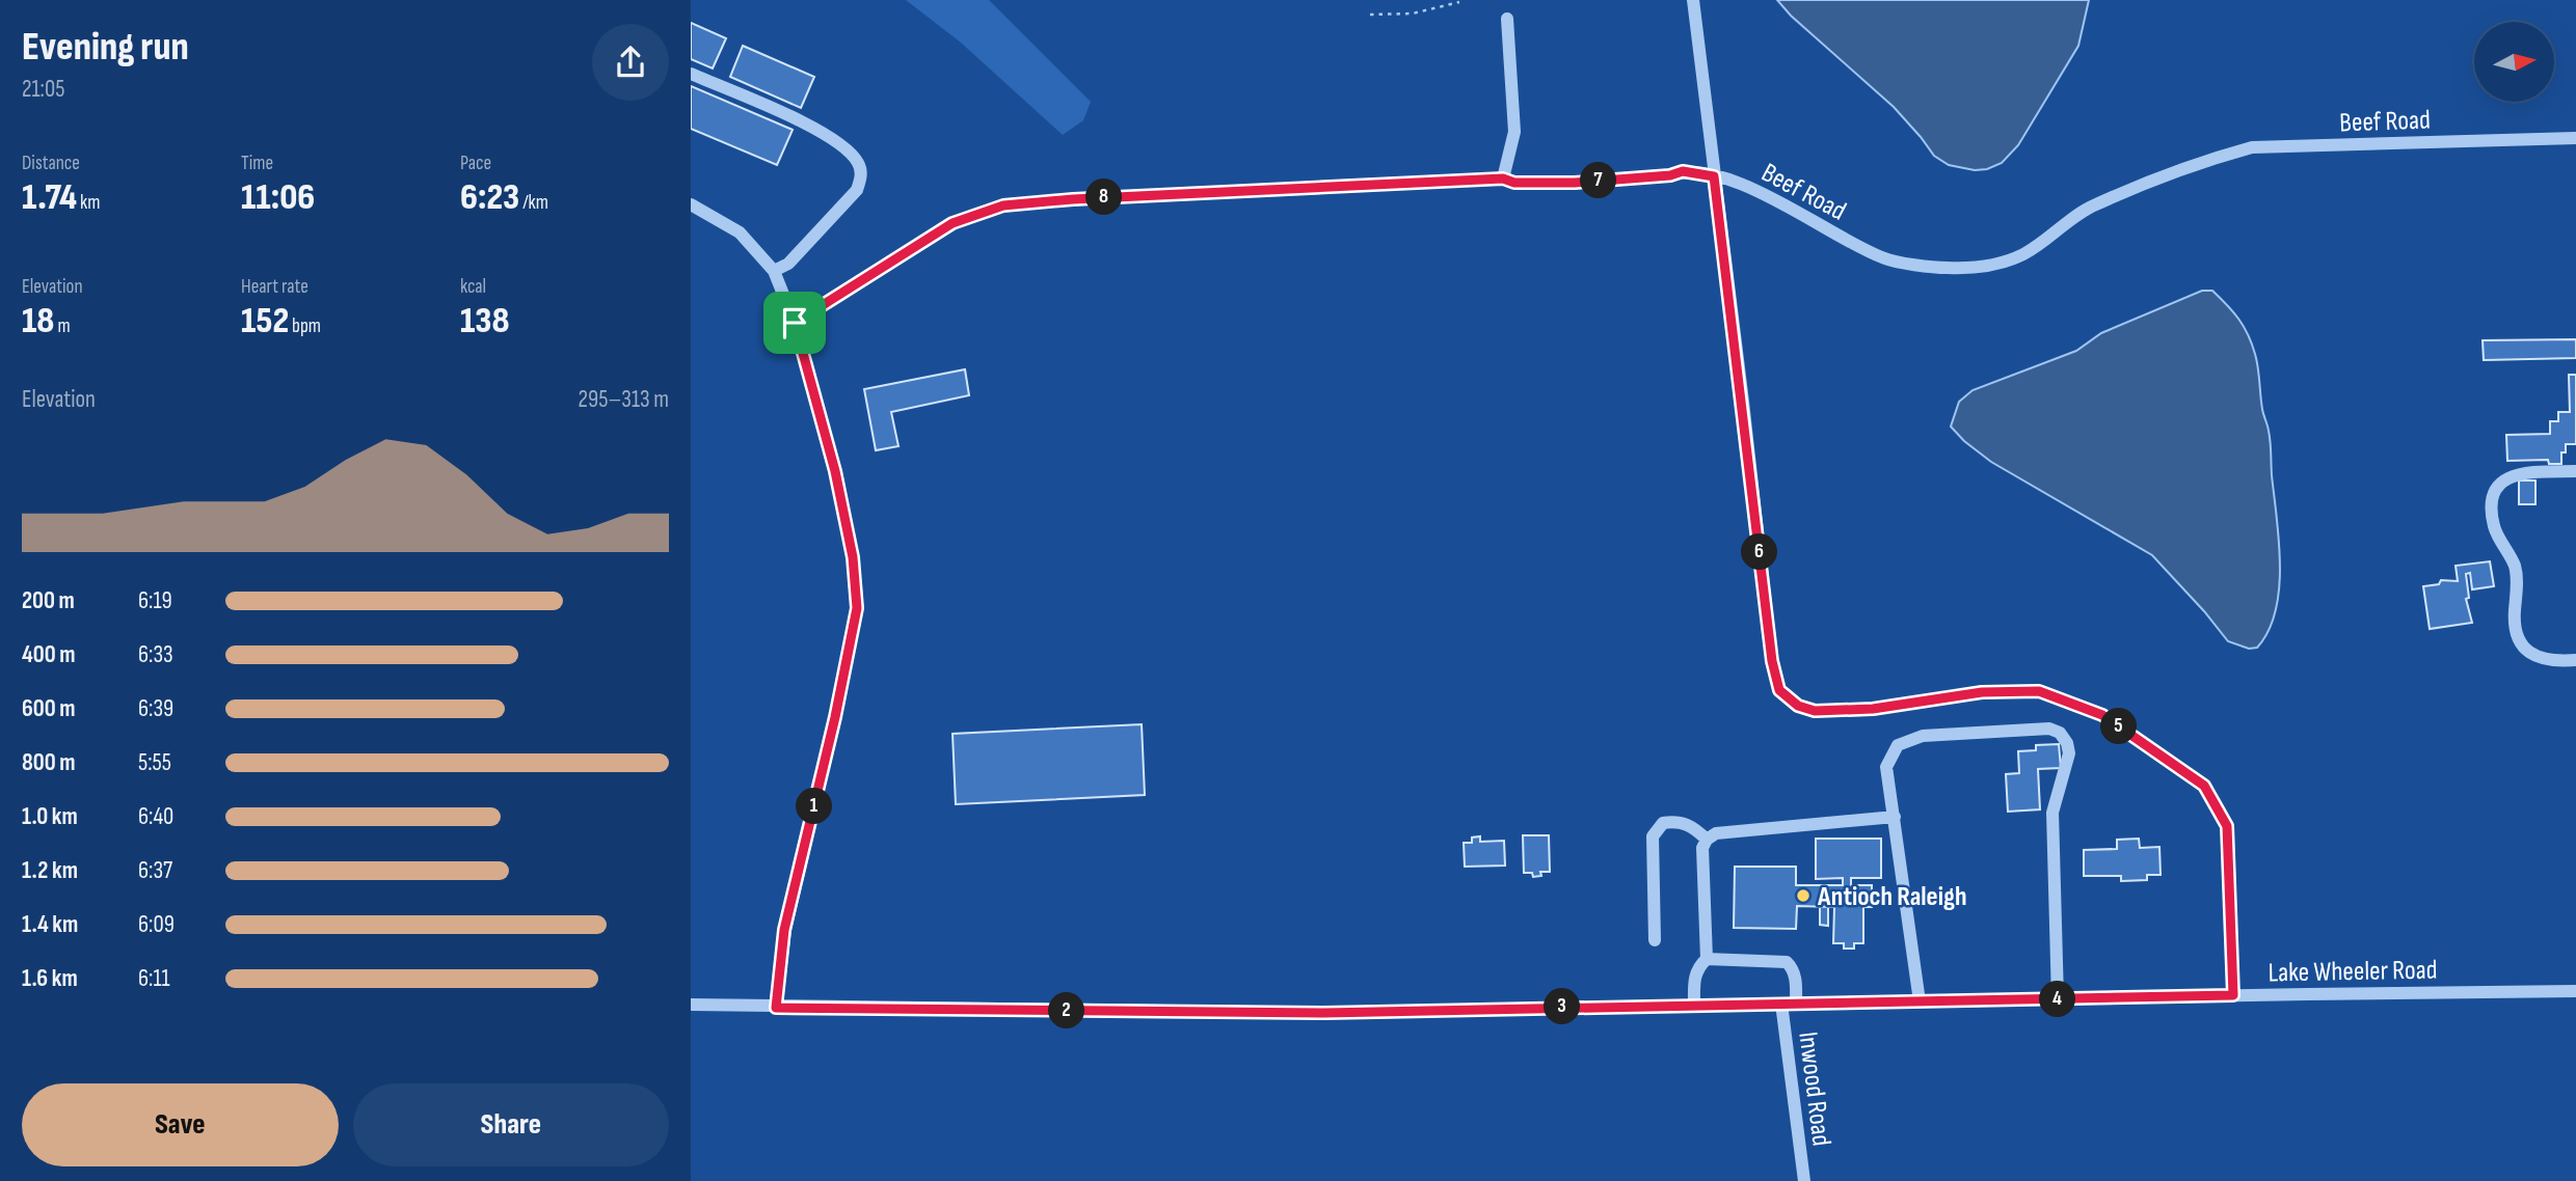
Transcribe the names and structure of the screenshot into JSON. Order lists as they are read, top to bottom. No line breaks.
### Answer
{"streets":{"street":["Beef Road","Lake Wheeler Road","Inwood Road"]},"crossings":[["Lake Wheeler Road","Inwood Road"]],"places":["Antioch Raleigh"],"north":"right","page":{"heading":["Evening run","21:05"],"stats":[["Distance","1.74 km"],["Time","11:06"],["Pace","6:23 /km"],["Elevation","18 m"],["Heart rate","152 bpm"],["kcal","138"]],"pins":["7","8","6","5","1","4","3","2"],"chart":["Elevation","295–313 m"],"list":[{"name":"200 m","note":"6:19"},{"name":"400 m","note":"6:33"},{"name":"600 m","note":"6:39"},{"name":"800 m","note":"5:55"},{"name":"1.0 km","note":"6:40"},{"name":"1.2 km","note":"6:37"},{"name":"1.4 km","note":"6:09"},{"name":"1.6 km","note":"6:11"}],"buttons":["Save","Share"]}}
